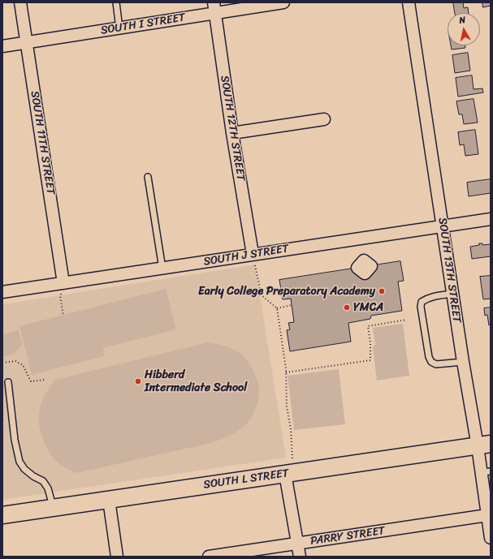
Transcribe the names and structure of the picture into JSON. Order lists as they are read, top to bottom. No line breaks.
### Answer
{"streets":{"street":["SOUTH I STREET","SOUTH 12TH STREET","SOUTH 11TH STREET","SOUTH J STREET","SOUTH 13TH STREET","SOUTH L STREET","PARRY STREET"]},"crossings":[["SOUTH I STREET","SOUTH 12TH STREET"],["SOUTH I STREET","SOUTH 11TH STREET"],["SOUTH 12TH STREET","SOUTH J STREET"],["SOUTH 11TH STREET","SOUTH J STREET"],["SOUTH J STREET","SOUTH 13TH STREET"],["SOUTH 13TH STREET","SOUTH L STREET"],["SOUTH 13TH STREET","PARRY STREET"]],"places":["Early College Preparatory Academy","YMCA","Hibberd Intermediate School"],"north":"top"}
